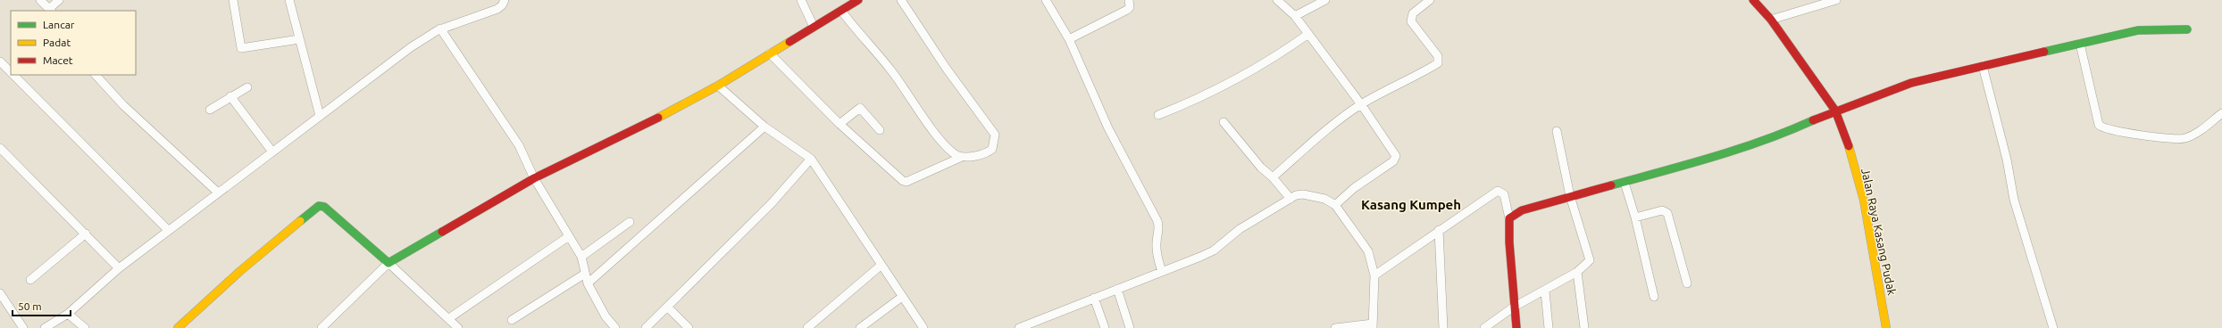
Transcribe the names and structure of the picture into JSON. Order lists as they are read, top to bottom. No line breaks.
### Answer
{"streets":{"street":["Jalan Raya Kasang Pudak"]},"districts":["Kasang Kumpeh"],"legend":["Lancar","Padat","Macet"],"scale_bar":"50 m"}
